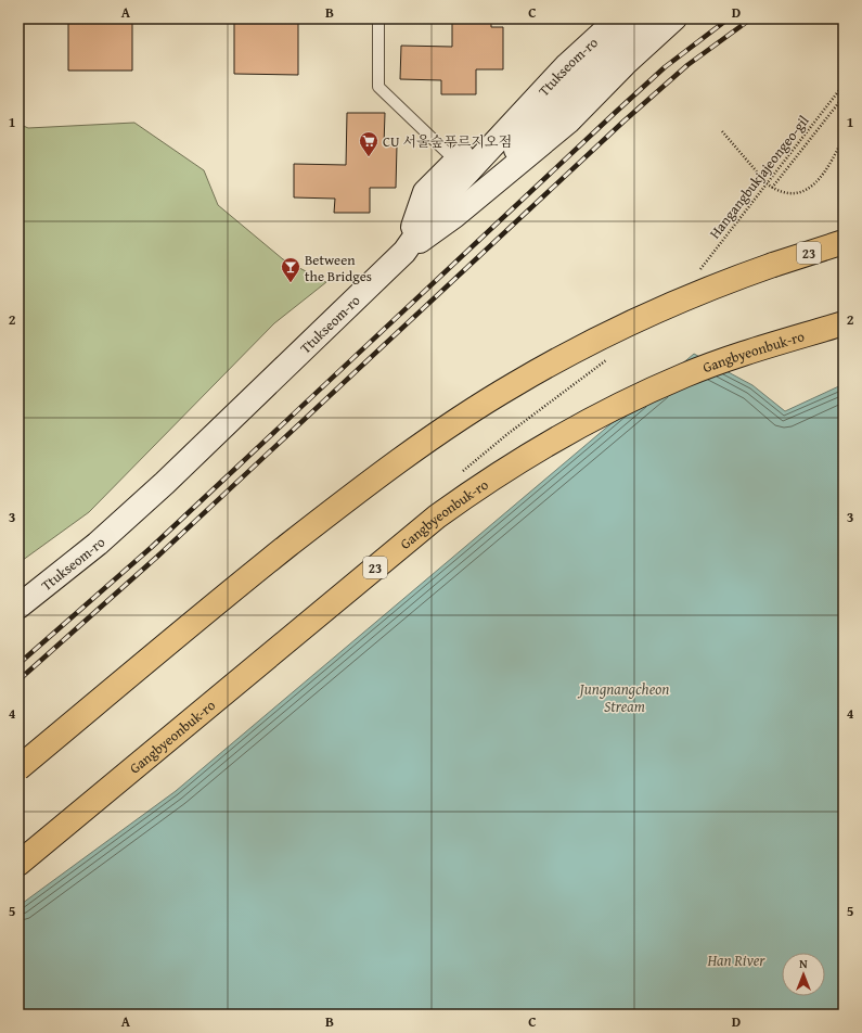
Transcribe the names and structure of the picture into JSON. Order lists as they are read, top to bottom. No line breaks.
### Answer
{"streets":{"highway":["23","Gangbyeonbuk-ro"],"main road":["Ttukseom-ro"],"path":["Hangangbukjajeongeo-gil"]},"water":["Jungnangcheon Stream","Han River"],"places":{"supermarket":["CU 서울숲푸르지오점"],"bar":["Between the Bridges"]},"north":"top","grid":{"columns":["A","B","C","D"],"rows":["1","2","3","4","5"]}}
